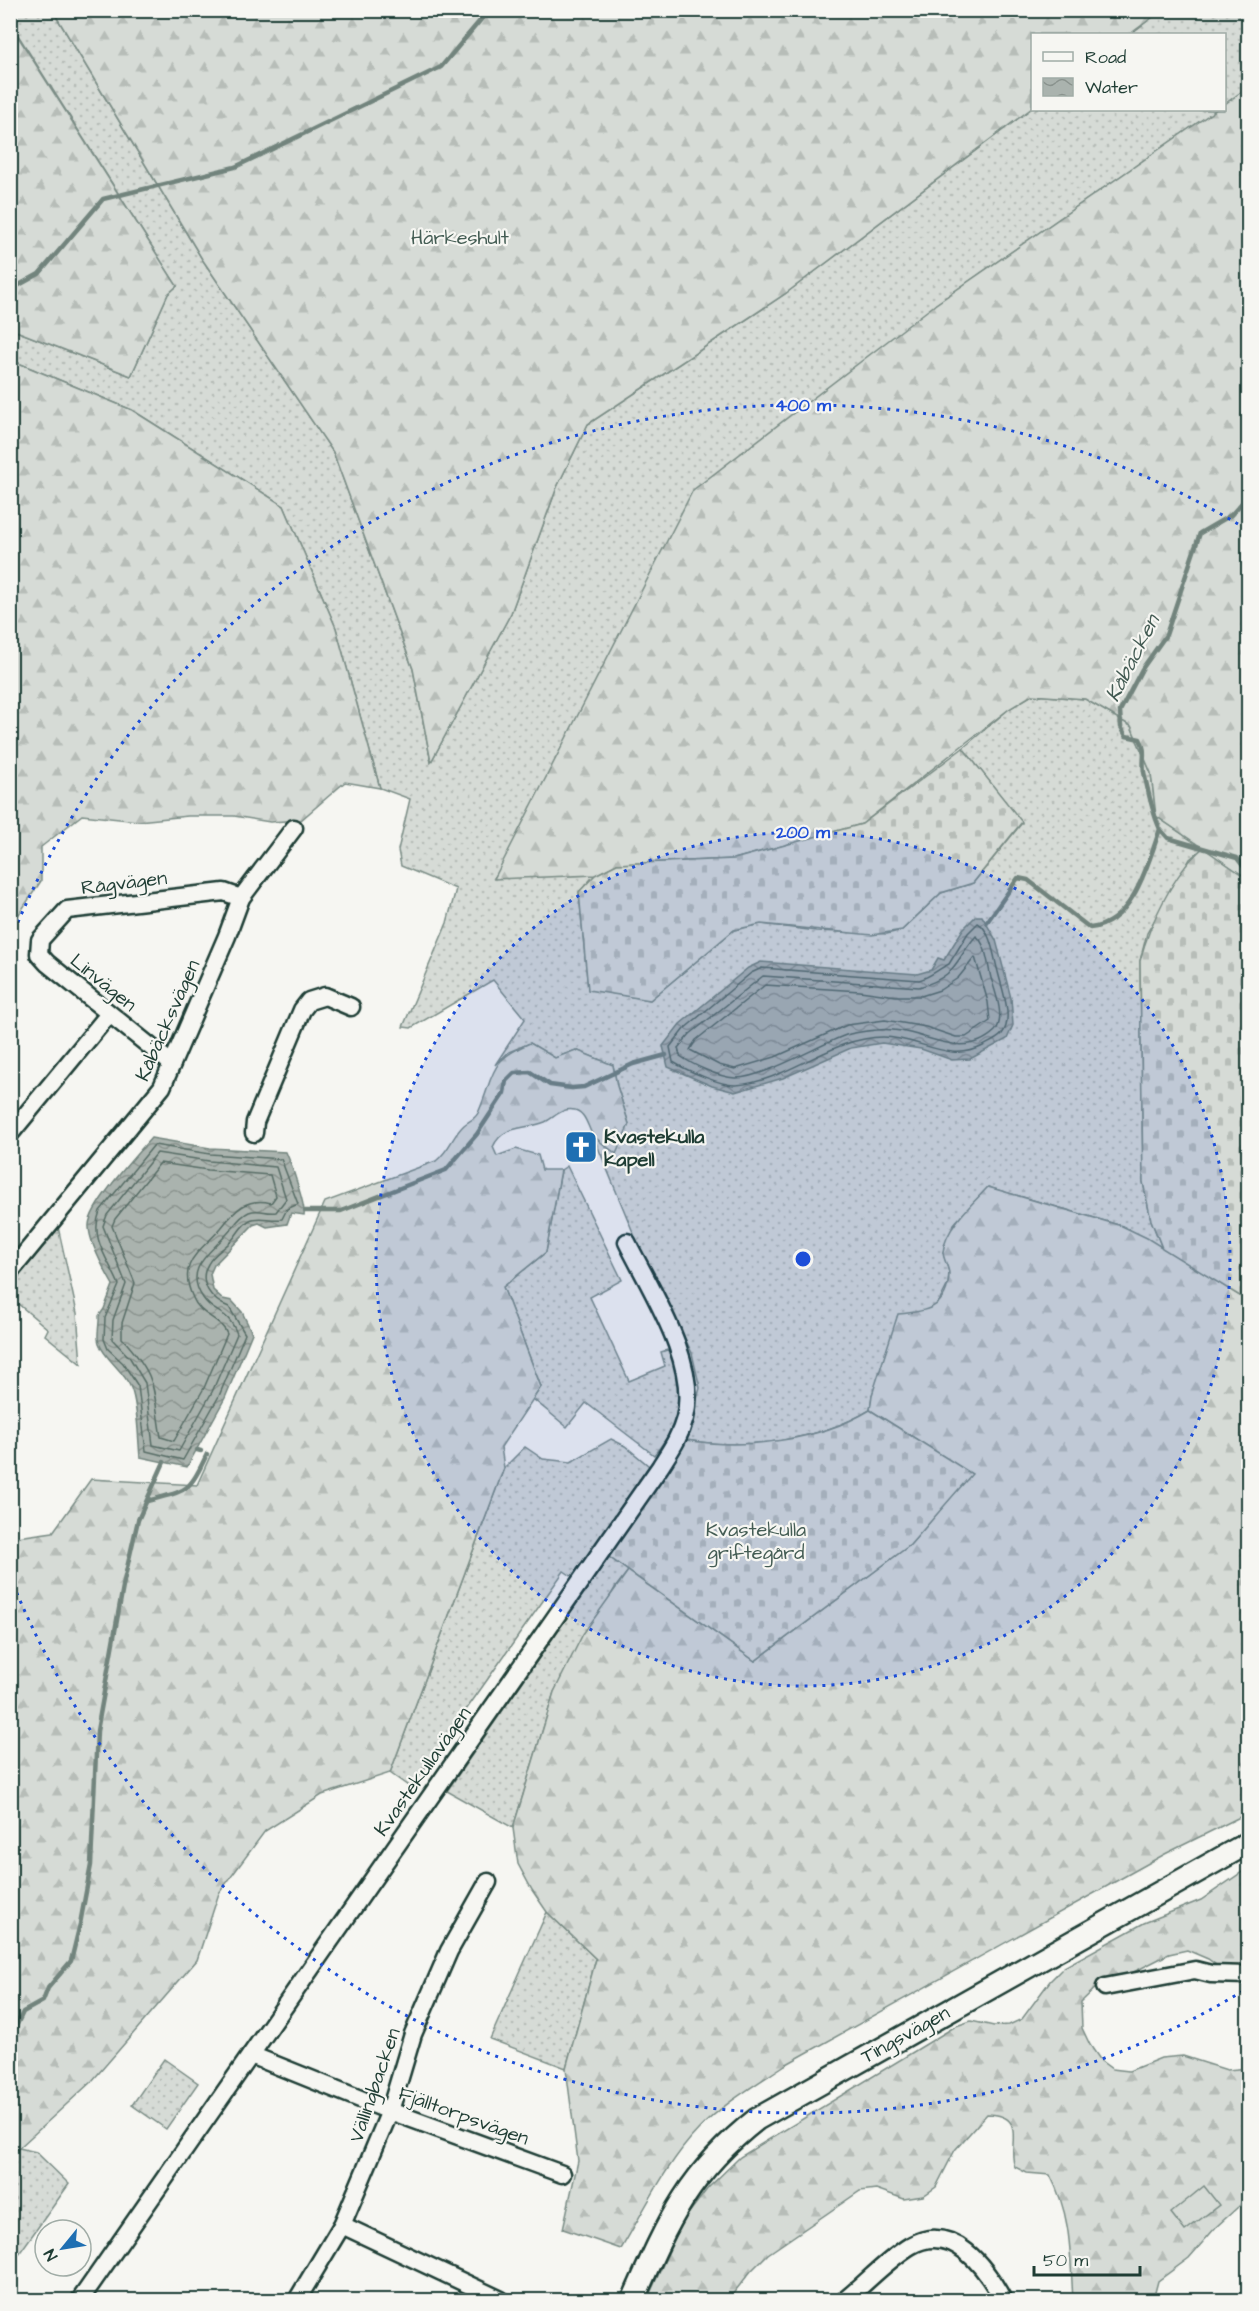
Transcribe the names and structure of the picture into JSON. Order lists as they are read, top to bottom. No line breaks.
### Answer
{"streets":{"street":["Rågvägen","Linvägen","Kåbäcksvägen","Kvastekullavägen","Tingsvägen","Vällingbacken","Fjälltorpsvägen"]},"crossings":[["Rågvägen","Linvägen"],["Rågvägen","Kåbäcksvägen"],["Linvägen","Kåbäcksvägen"],["Kvastekullavägen","Fjälltorpsvägen"],["Vällingbacken","Fjälltorpsvägen"]],"water":["Kåbäcken"],"parks":["Härkeshult","Kvastekulla griftegård"],"places":{"church":["Kvastekulla kapell"]},"legend":["Road","Water"],"scale_bar":"50 m","north":"bottom left","rings":["400 m","200 m"]}
